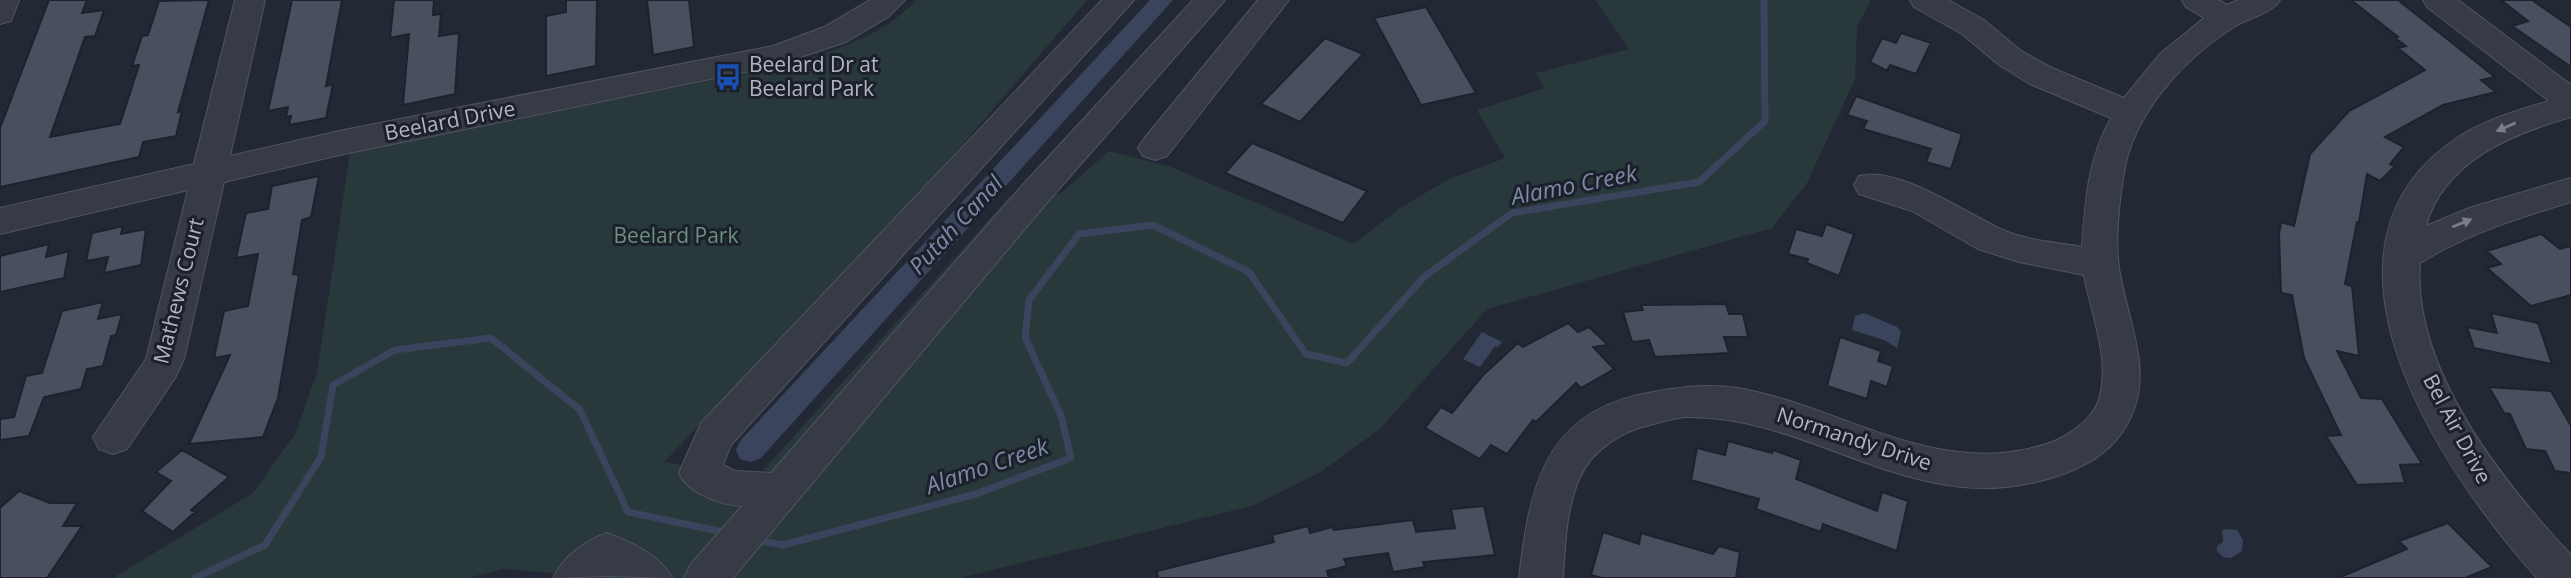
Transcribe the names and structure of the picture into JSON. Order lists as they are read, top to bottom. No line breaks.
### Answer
{"streets":{"street":["Beelard Drive","Mathews Court","Bel Air Drive","Normandy Drive"]},"crossings":[["Beelard Drive","Mathews Court"]],"water":["Alamo Creek","Putah Canal"],"parks":["Beelard Park"],"places":{"bus stop":["Beelard Dr at Beelard Park"]}}
